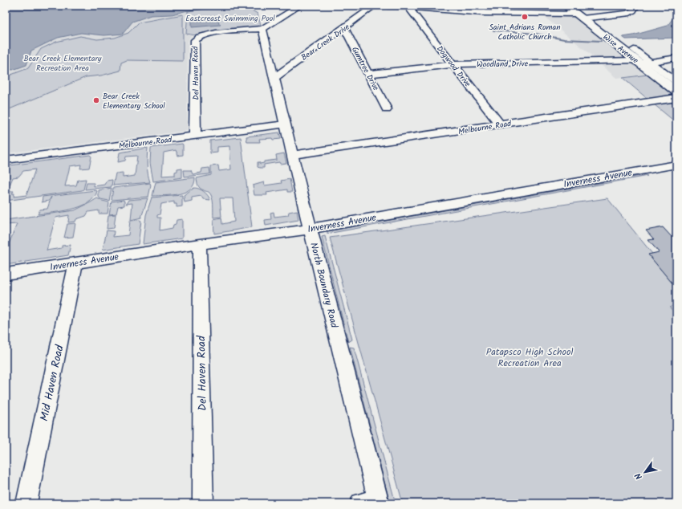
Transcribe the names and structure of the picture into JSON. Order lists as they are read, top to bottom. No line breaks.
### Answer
{"streets":{"main road":["Wise Avenue"],"street":["Bear Creek Drive","Woodland Drive","Dogwood Drive","Gumtree Drive","Del Haven Road","Melbourne Road","Inverness Avenue","North Boundary Road","Mid Haven Road"]},"crossings":[["Bear Creek Drive","Gumtree Drive"],["Bear Creek Drive","North Boundary Road"],["Wise Avenue","Woodland Drive"],["Woodland Drive","Dogwood Drive"],["Woodland Drive","Gumtree Drive"],["Dogwood Drive","Melbourne Road"],["Del Haven Road","Melbourne Road"],["Del Haven Road","Inverness Avenue"],["Del Haven Road","North Boundary Road"],["Melbourne Road","North Boundary Road"],["Inverness Avenue","North Boundary Road"],["Inverness Avenue","Mid Haven Road"]],"parks":["Eastcreast Swimming Pool","Bear Creek Elementary Recreation Area","Patapsco High School Recreation Area"],"places":["Saint Adrians Roman Catholic Church","Bear Creek Elementary School"],"north":"bottom left"}
